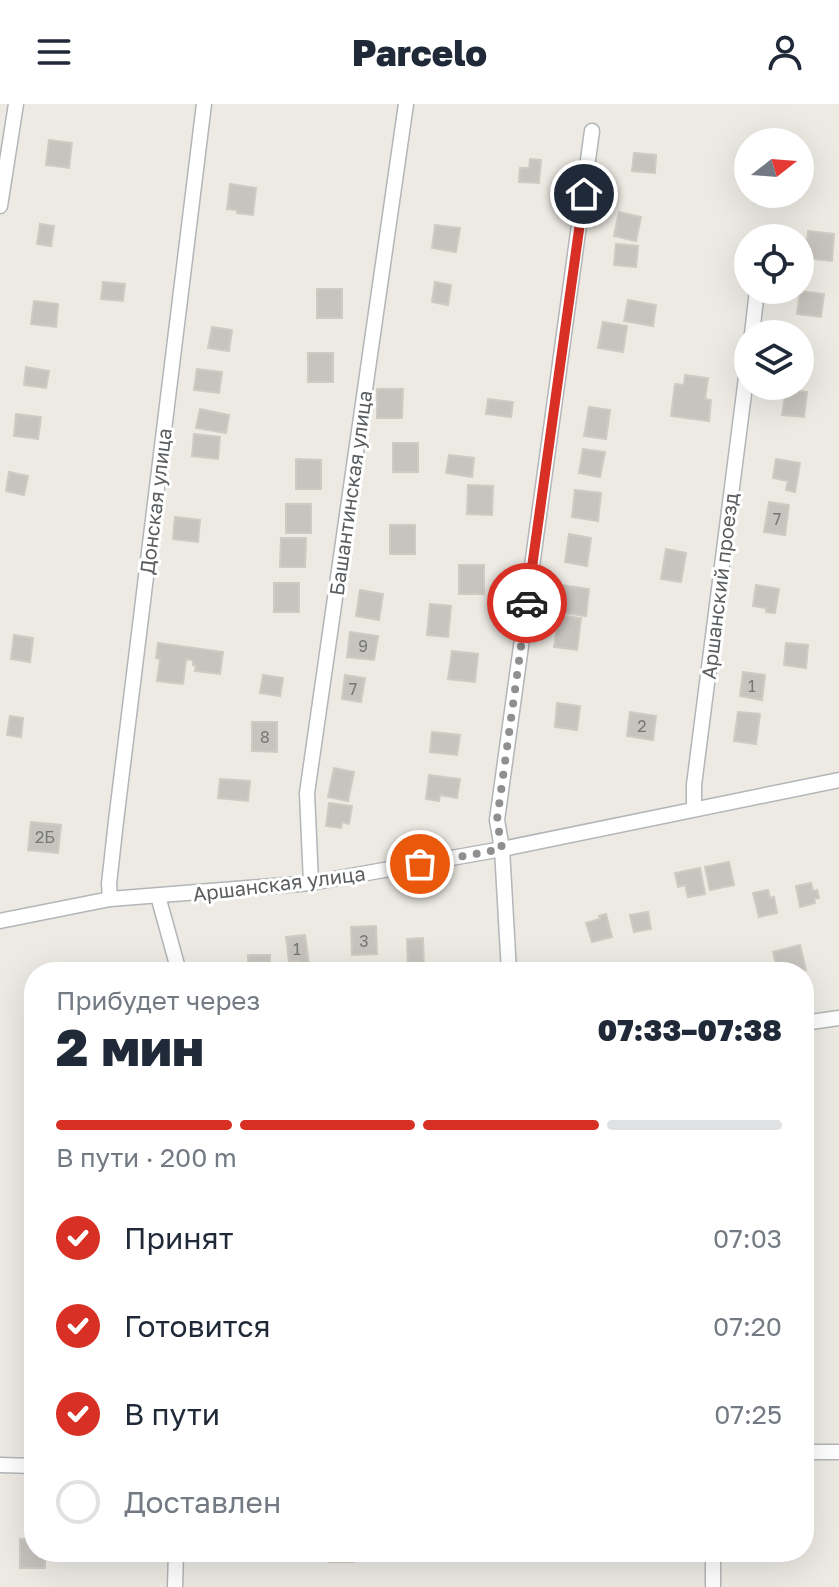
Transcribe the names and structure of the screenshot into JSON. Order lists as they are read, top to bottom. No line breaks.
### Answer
{"streets":{"street":["Башантинская улица","Донская улица","Аршанский проезд","Аршанская улица"]},"crossings":[["Башантинская улица","Аршанская улица"],["Донская улица","Аршанская улица"],["Аршанский проезд","Аршанская улица"]],"house_numbers":["7","9","1","7","2","8","2Б","3","1"],"north":"right","page":{"header":"Parcelo","heading":["2 мин","Прибудет через","07:33–07:38"],"bar":"В пути · 200 m","list":[["Принят","07:03"],["Готовится","07:20"],["В пути","07:25"],"Доставлен"]}}
